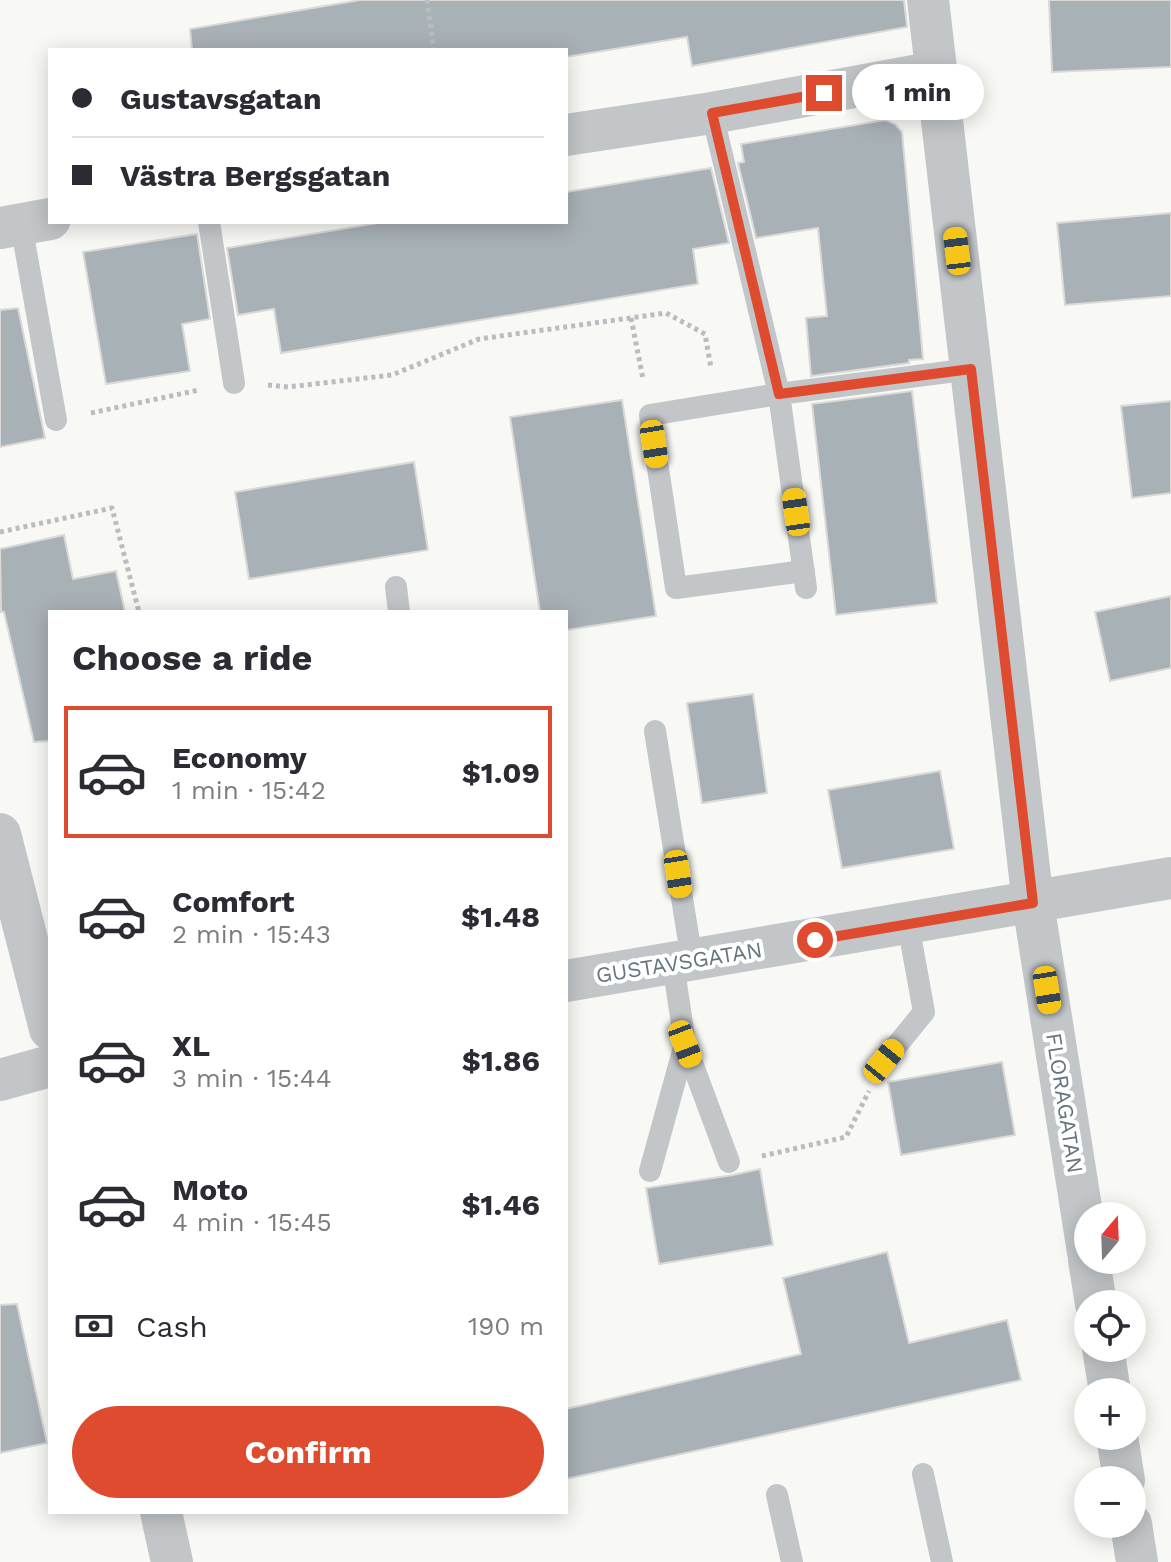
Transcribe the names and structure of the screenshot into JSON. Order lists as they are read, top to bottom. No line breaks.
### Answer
{"streets":{"street":["GUSTAVSGATAN","FLORAGATAN"]},"crossings":[["GUSTAVSGATAN","FLORAGATAN"]],"north":"top","page":{"banner":["Gustavsgatan","Västra Bergsgatan"],"bubble":"1 min","heading":"Choose a ride","list":[{"name":"Economy","note":"1 min · 15:42","value":"$1.09"},{"name":"Comfort","note":"2 min · 15:43","value":"$1.48"},{"name":"XL","note":"3 min · 15:44","value":"$1.86"},{"name":"Moto","note":"4 min · 15:45","value":"$1.46"}],"map_buttons":["+","−"],"pay":["Cash","190 m"],"buttons":"Confirm"}}
